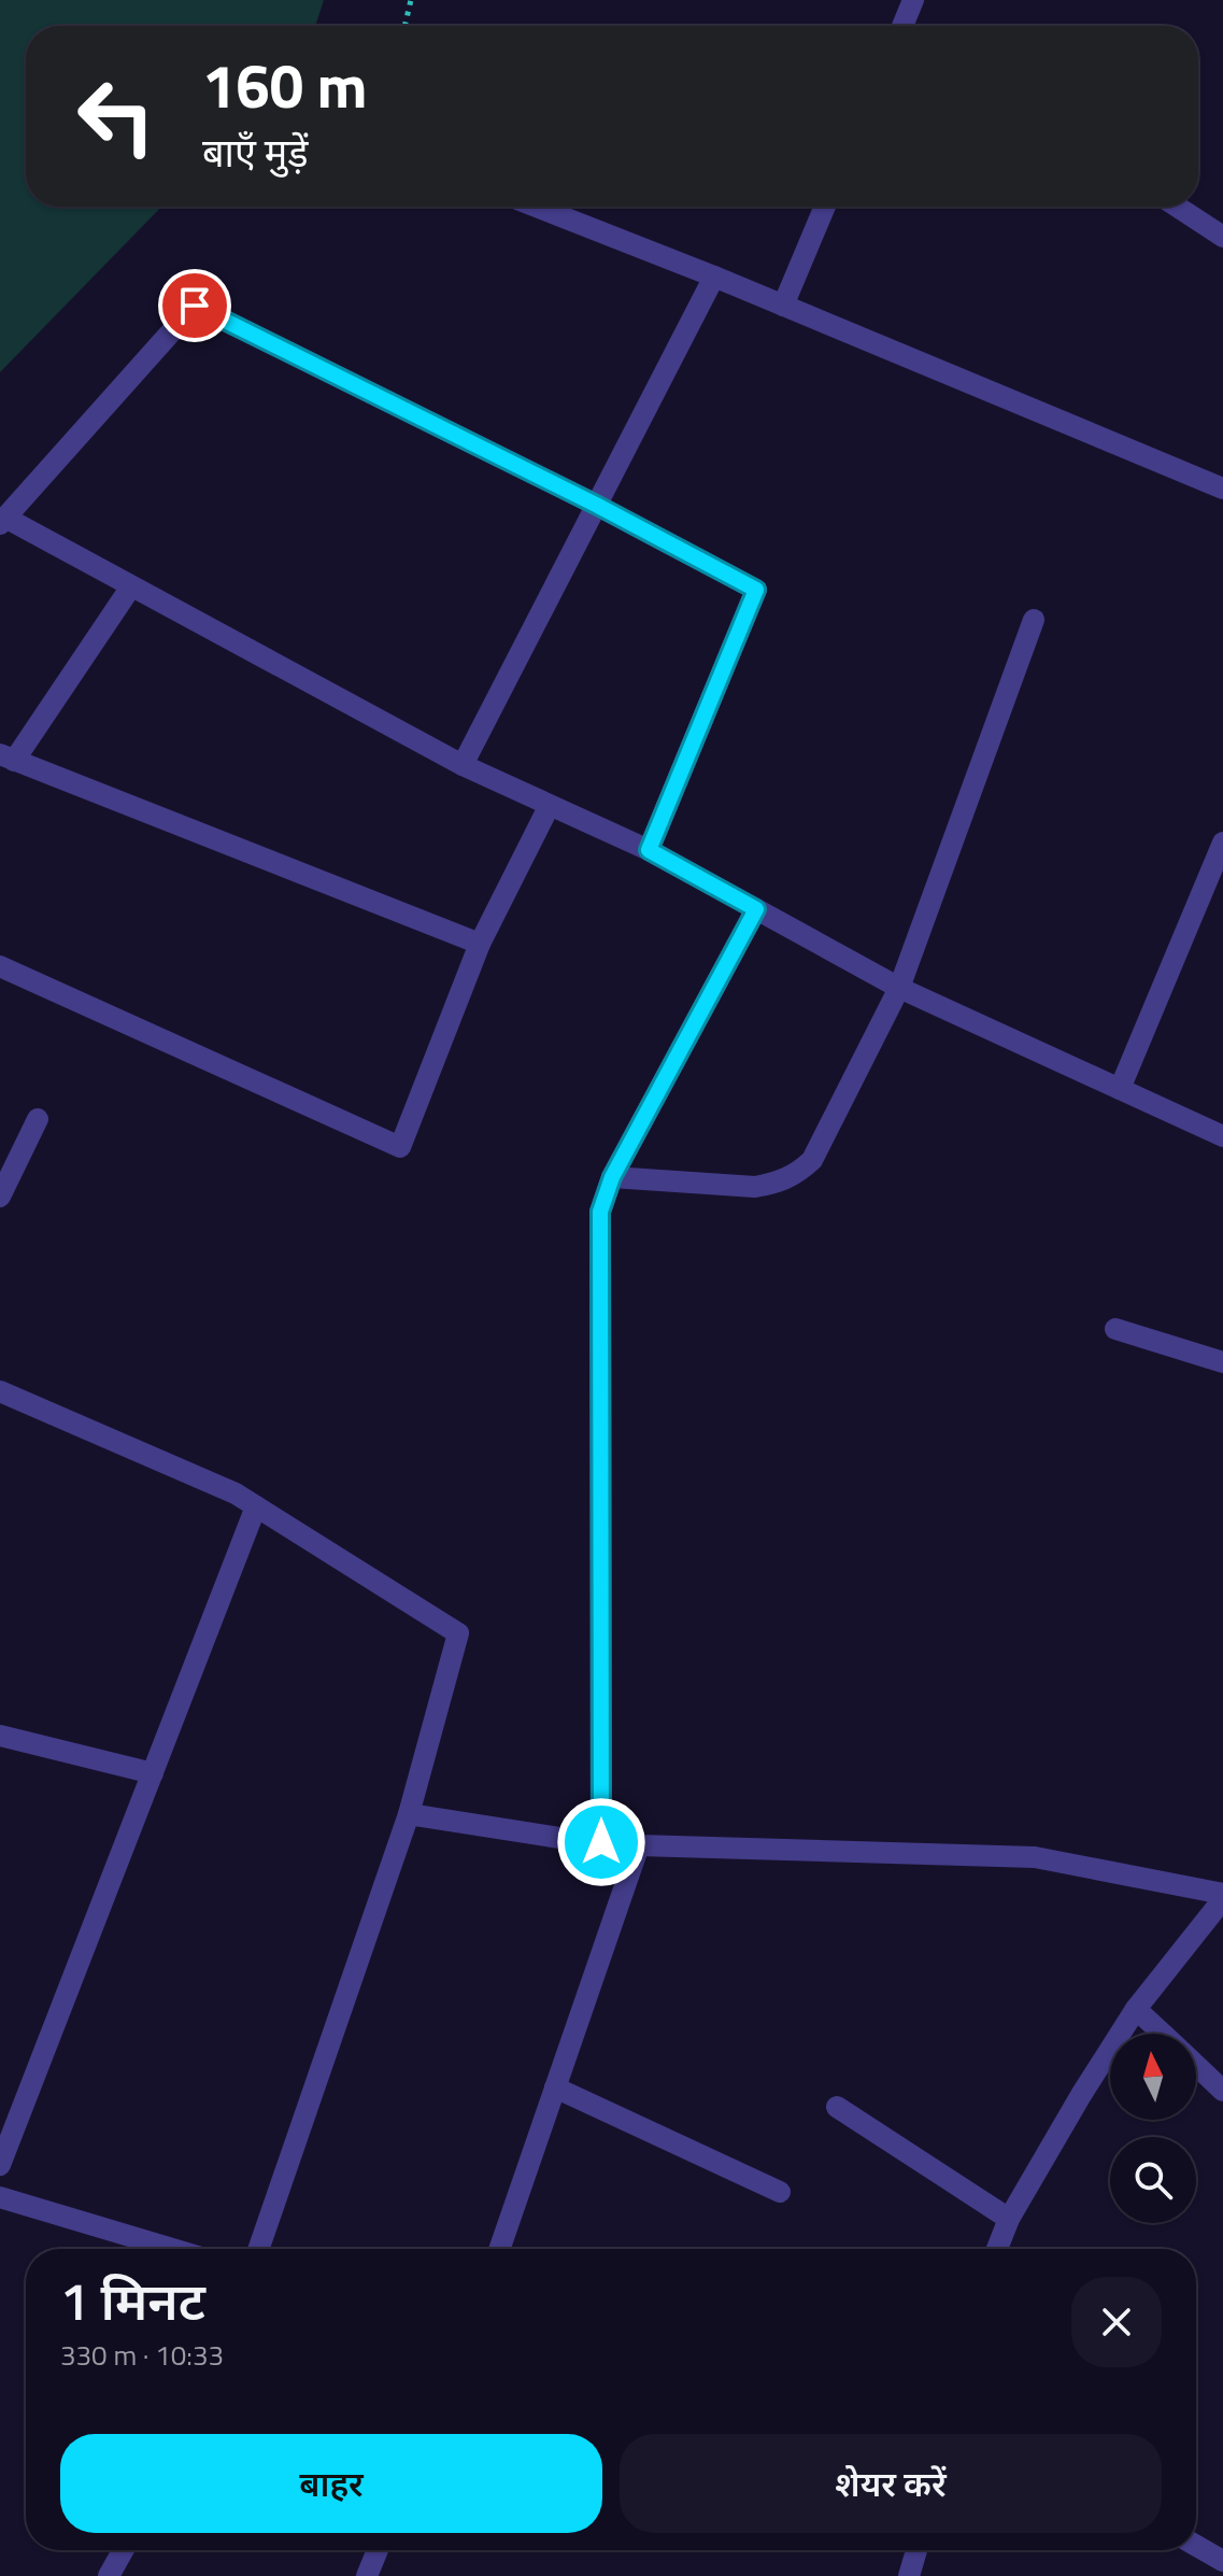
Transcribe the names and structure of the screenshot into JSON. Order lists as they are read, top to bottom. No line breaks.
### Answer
{"north":"top","page":{"turn":["160 m","बाएँ मुड़ें"],"heading":["1 मिनट","330 m · 10:33"],"buttons":["बाहर","शेयर करें"]}}
